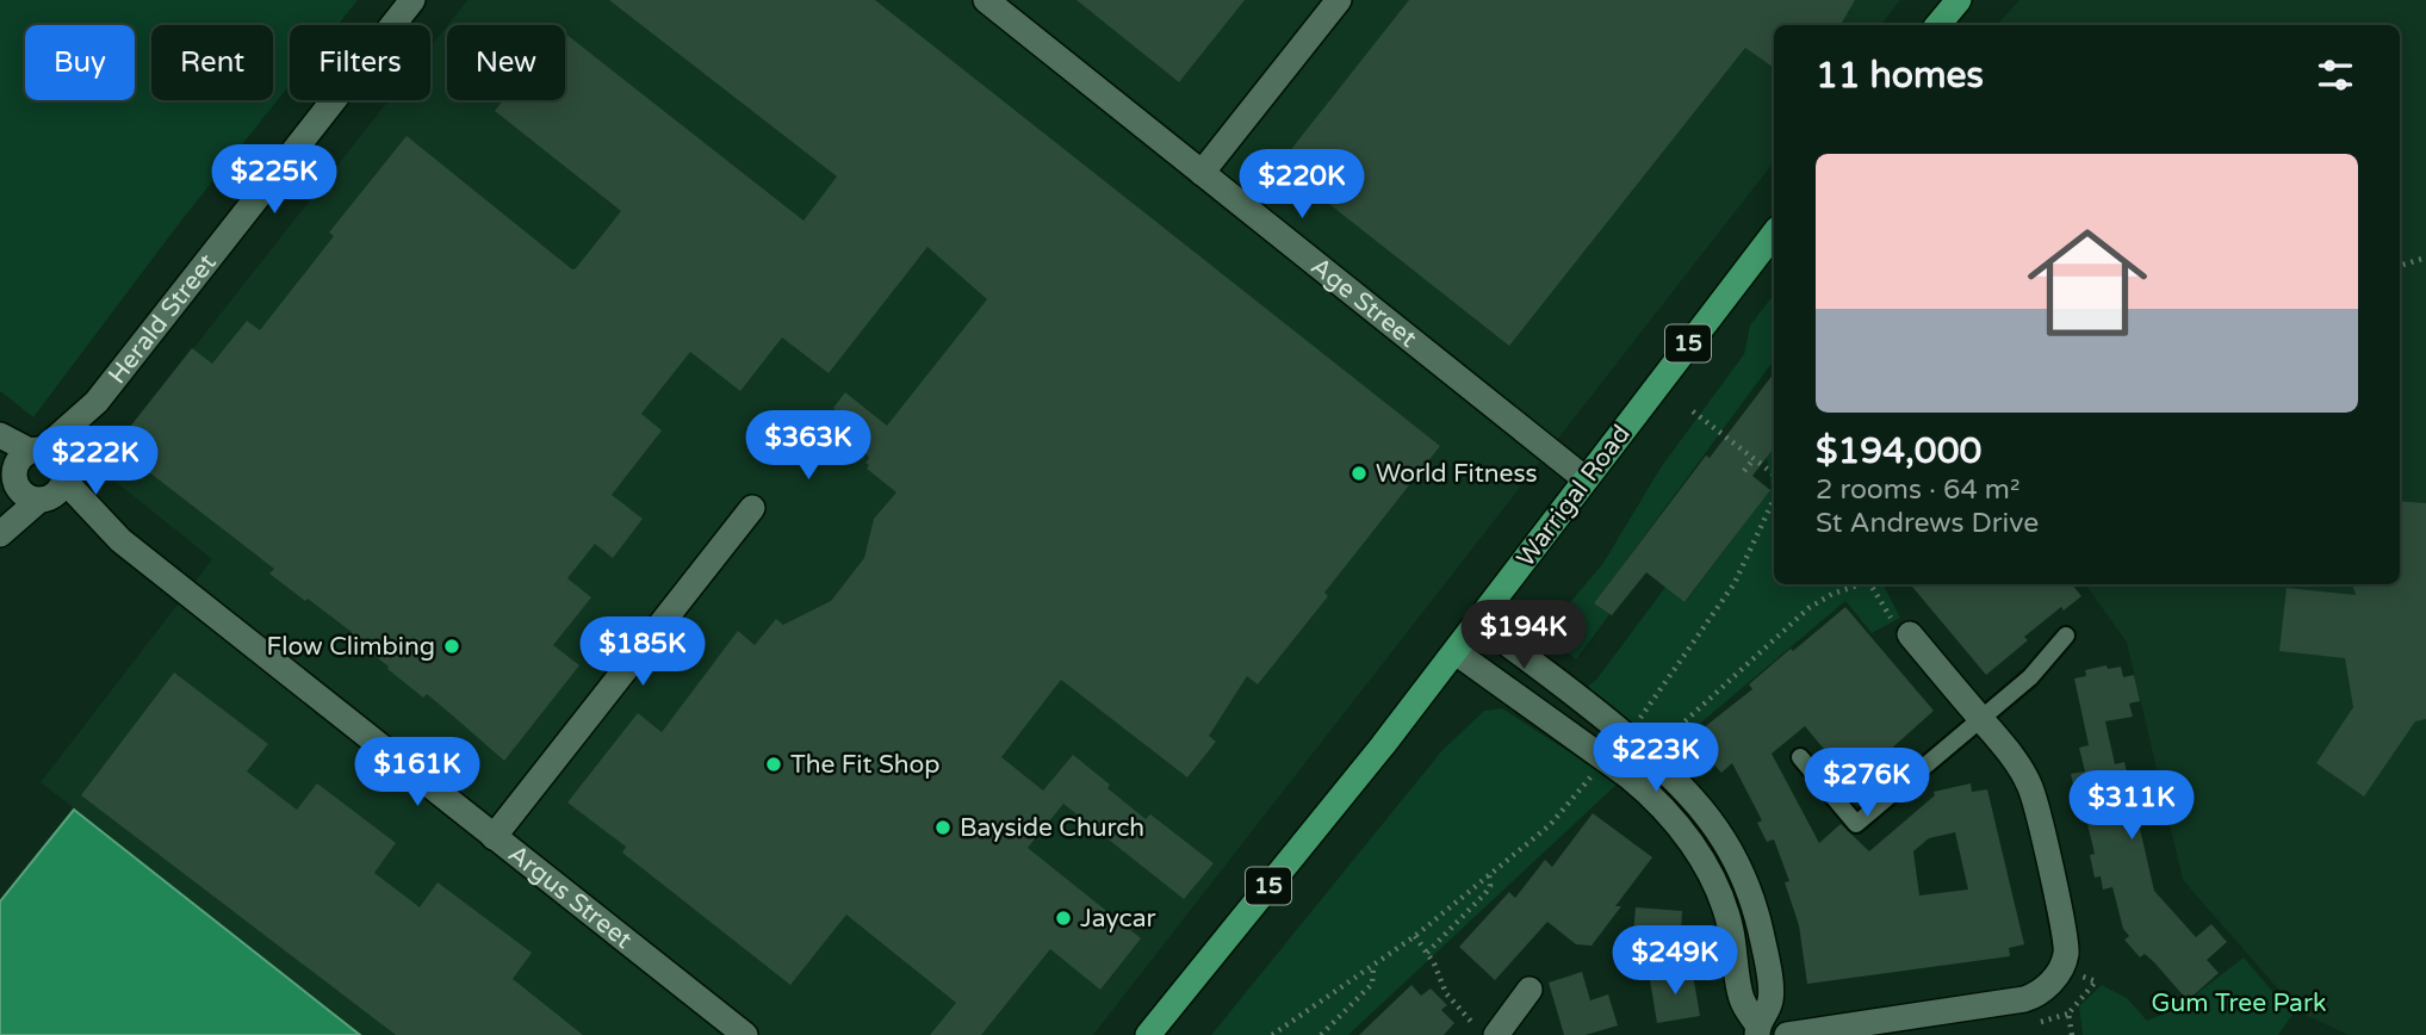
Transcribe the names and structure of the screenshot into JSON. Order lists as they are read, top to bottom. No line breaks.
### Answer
{"streets":{"highway":["15","Warrigal Road"],"street":["Age Street","Herald Street","Argus Street"]},"crossings":[["Age Street","Warrigal Road"],["Herald Street","Argus Street"]],"parks":["Gum Tree Park"],"places":["World Fitness","Flow Climbing","The Fit Shop","Bayside Church","Jaycar"],"page":{"chip":["Buy","Rent","Filters","New"],"heading":"11 homes","list":[{"name":"$194,000","note":"2 rooms · 64 m² · St Andrews Drive"}],"price":["$225K","$220K","$363K","$222K","$194K","$185K","$223K","$161K","$276K","$311K","$249K"]}}
